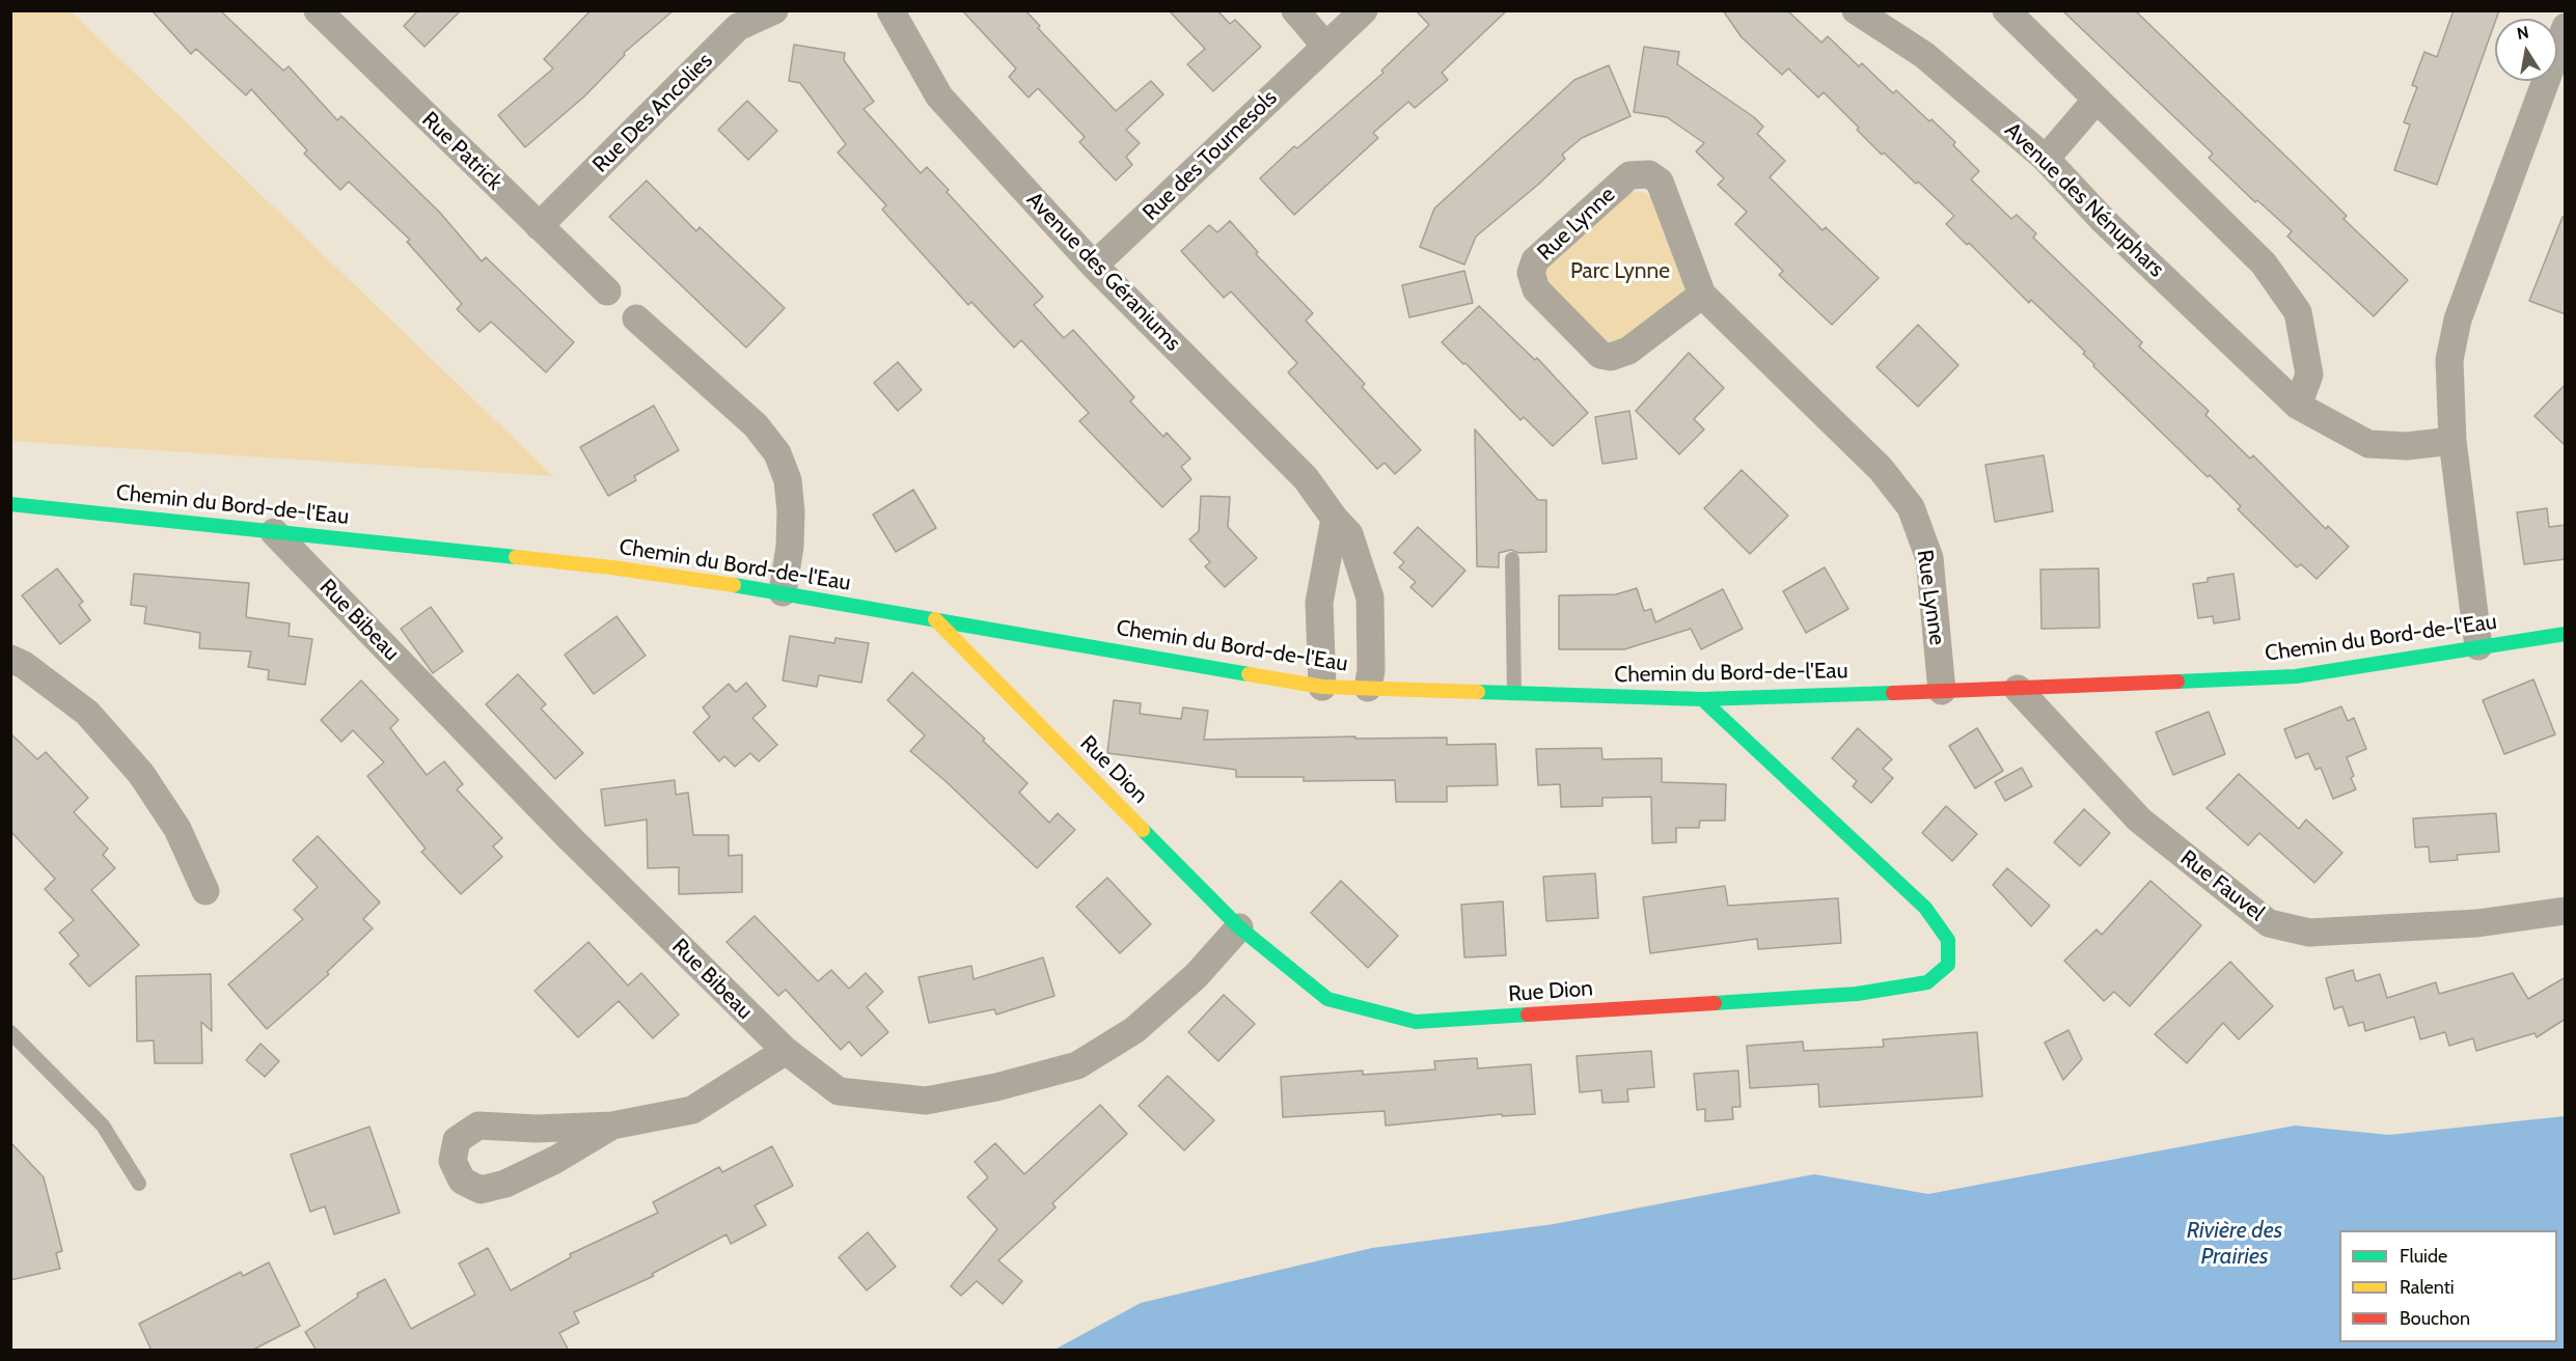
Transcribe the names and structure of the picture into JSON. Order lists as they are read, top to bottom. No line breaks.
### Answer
{"streets":{"street":["Rue Des Ancolies","Rue Patrick","Rue des Tournesols","Avenue des Nénuphars","Rue Lynne","Avenue des Géraniums","Chemin du Bord-de-l'Eau","Rue Bibeau","Rue Dion","Rue Fauvel"]},"crossings":[["Rue Des Ancolies","Rue Patrick"],["Rue des Tournesols","Avenue des Géraniums"],["Rue Lynne","Chemin du Bord-de-l'Eau"],["Avenue des Géraniums","Chemin du Bord-de-l'Eau"],["Chemin du Bord-de-l'Eau","Rue Bibeau"],["Chemin du Bord-de-l'Eau","Rue Dion"],["Chemin du Bord-de-l'Eau","Rue Fauvel"],["Rue Bibeau","Rue Dion"]],"water":["Rivière des Prairies"],"parks":["Parc Lynne"],"legend":["Fluide","Ralenti","Bouchon"],"north":"top"}
